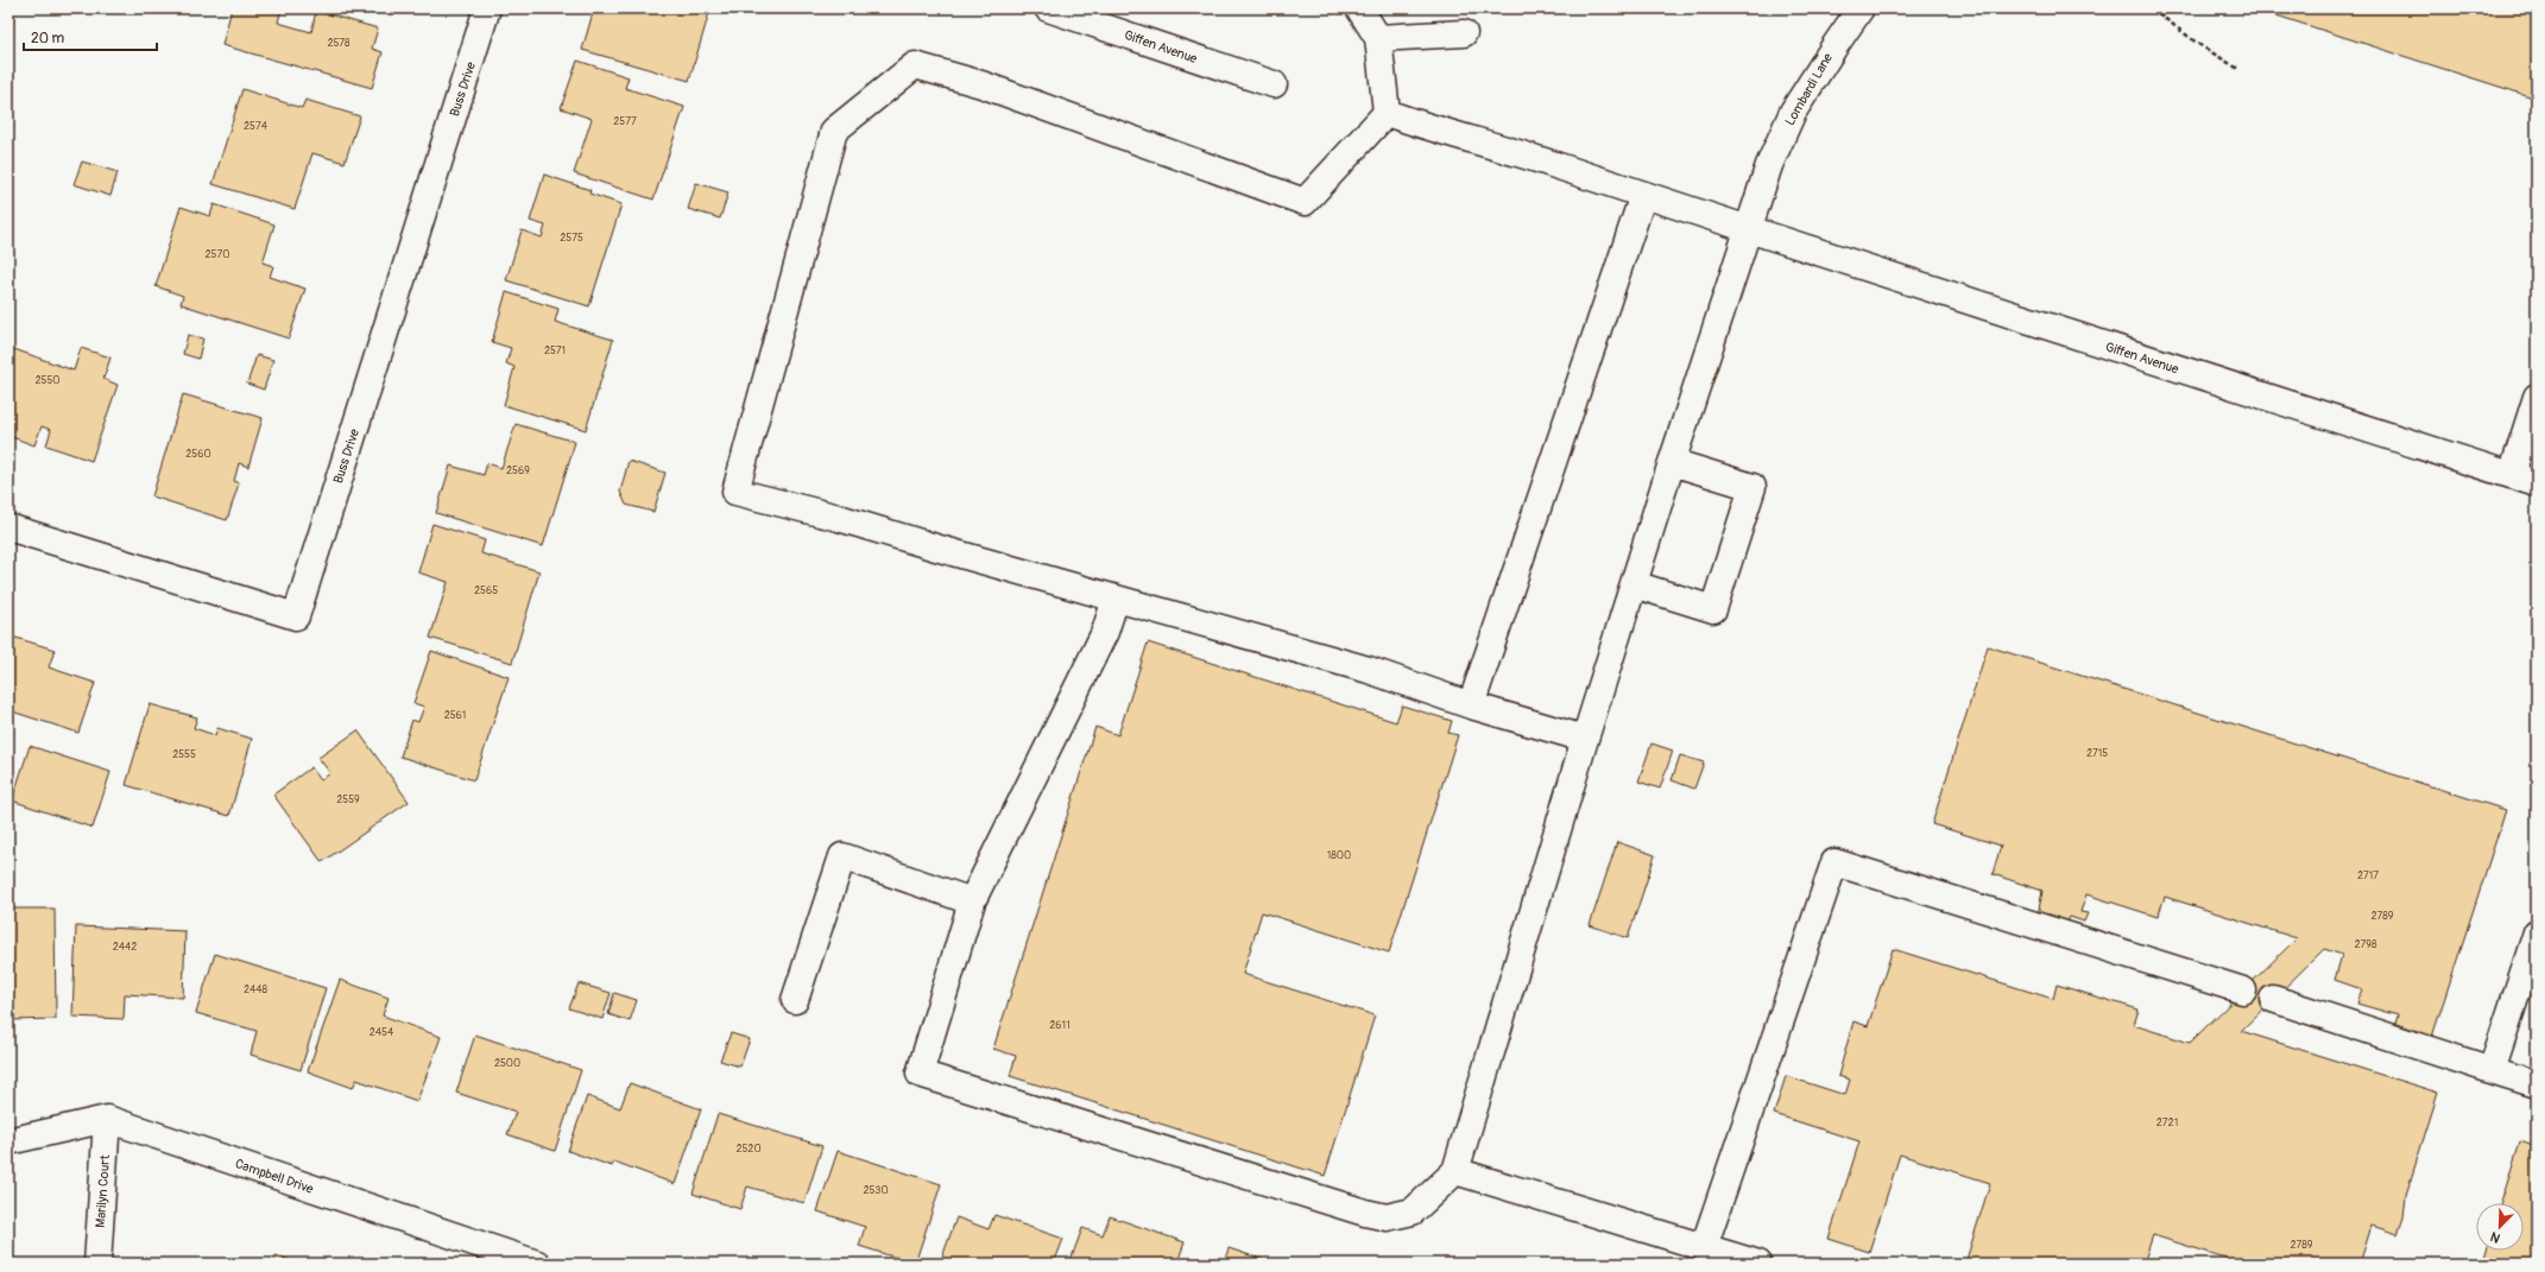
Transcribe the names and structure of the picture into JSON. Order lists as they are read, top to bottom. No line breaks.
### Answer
{"streets":{"street":["Giffen Avenue","Buss Drive","Lombardi Lane","Campbell Drive","Marilyn Court"]},"crossings":[["Giffen Avenue","Lombardi Lane"],["Campbell Drive","Marilyn Court"]],"house_numbers":["2578","2577","2574","2575","2570","2571","2550","2560","2569","2565","2561","2715","2555","2559","1800","2717","2789","2798","2442","2448","2611","2454","2500","2721","2520","2530","2789"],"scale_bar":"20 m","north":"bottom left"}
